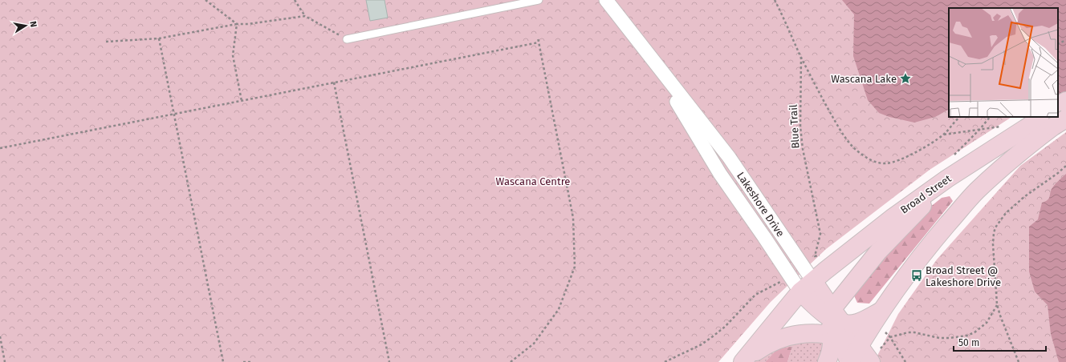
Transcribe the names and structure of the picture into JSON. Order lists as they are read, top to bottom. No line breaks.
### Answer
{"streets":{"main road":["Broad Street","Lakeshore Drive"],"path":["Blue Trail"]},"crossings":[["Broad Street","Lakeshore Drive"]],"parks":["Wascana Centre"],"places":{"place":["Wascana Lake"],"bus stop":["Broad Street @ Lakeshore Drive"]},"scale_bar":"50 m","north":"right"}
